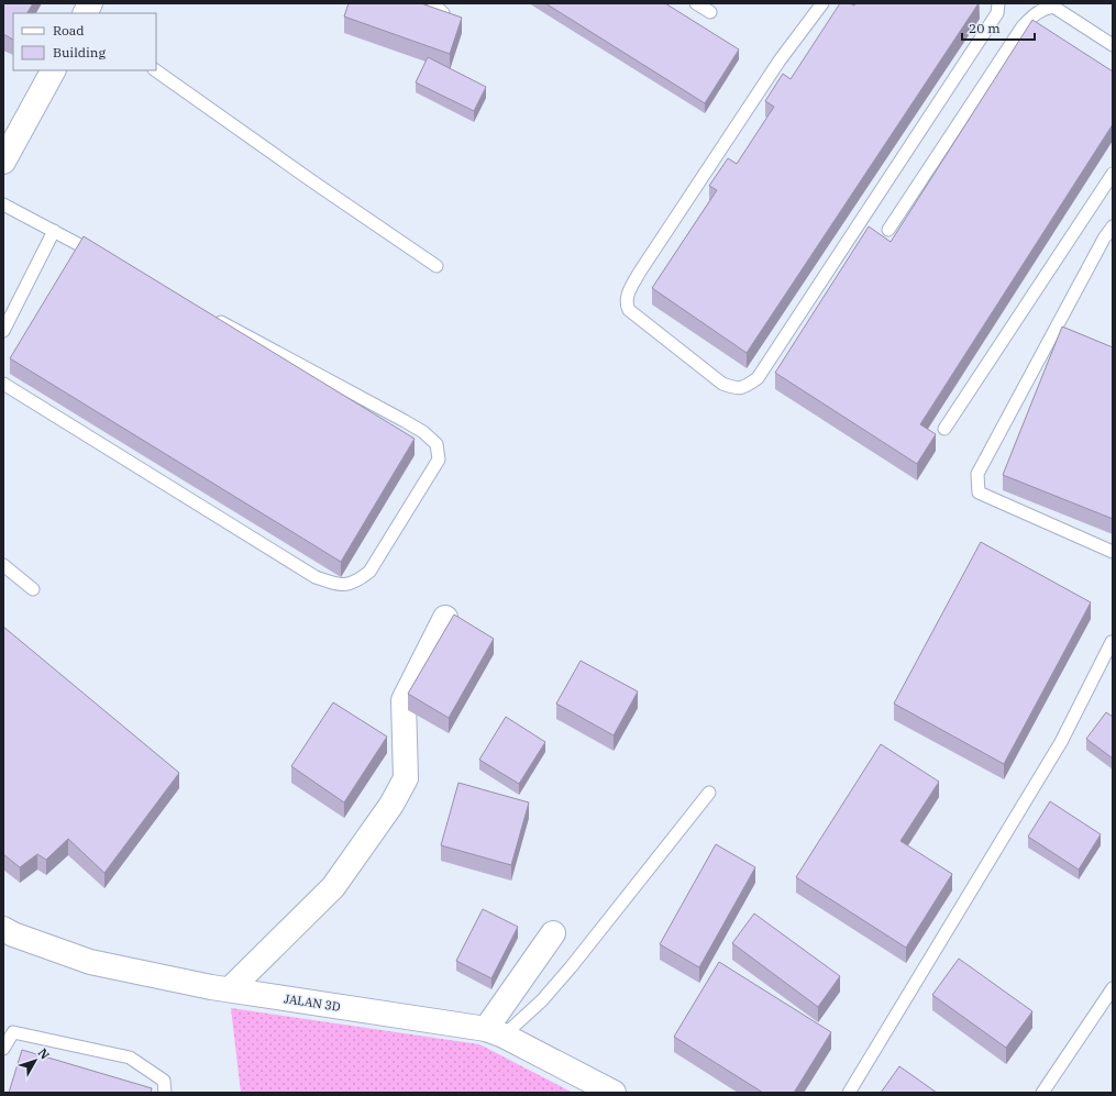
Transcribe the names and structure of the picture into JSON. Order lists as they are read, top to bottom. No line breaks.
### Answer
{"streets":{"street":["JALAN 3D"]},"legend":["Road","Building"],"scale_bar":"20 m","north":"top right"}
